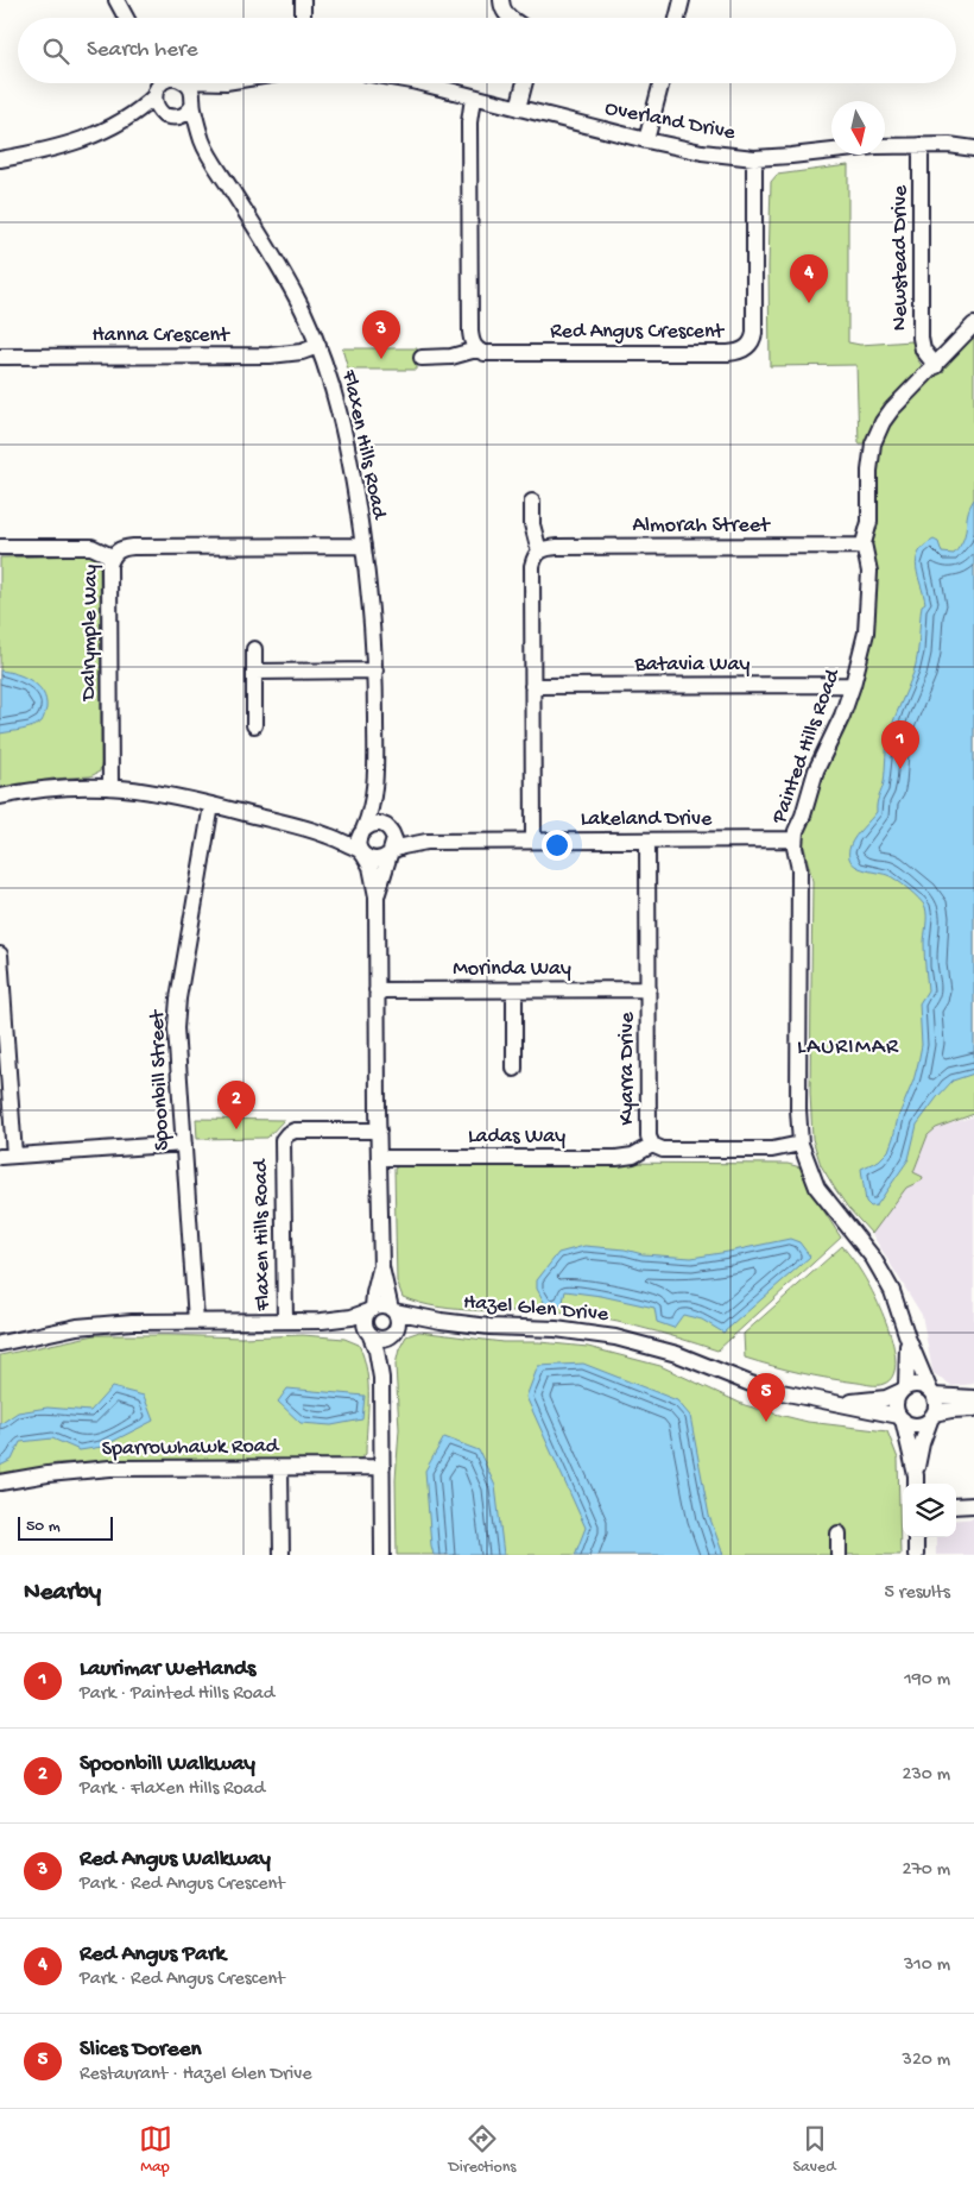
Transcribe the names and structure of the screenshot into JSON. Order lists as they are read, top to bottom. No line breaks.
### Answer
{"streets":{"street":["Overland Drive","Newstead Drive","Red Angus Crescent","Hanna Crescent","Flaxen Hills Road","Almorah Street","Dalrymple Way","Batavia Way","Painted Hills Road","Lakeland Drive","Morinda Way","Kyarra Drive","Spoonbill Street","Ladas Way","Hazel Glen Drive","Sparrowhawk Road"]},"crossings":[["Overland Drive","Newstead Drive"],["Overland Drive","Red Angus Crescent"],["Newstead Drive","Painted Hills Road"],["Hanna Crescent","Flaxen Hills Road"],["Flaxen Hills Road","Dalrymple Way"],["Flaxen Hills Road","Lakeland Drive"],["Almorah Street","Painted Hills Road"],["Batavia Way","Painted Hills Road"],["Painted Hills Road","Lakeland Drive"],["Painted Hills Road","Kyarra Drive"],["Painted Hills Road","Hazel Glen Drive"],["Lakeland Drive","Kyarra Drive"],["Morinda Way","Kyarra Drive"],["Kyarra Drive","Ladas Way"]],"districts":["LAURIMAR"],"scale_bar":"50 m","north":"bottom","page":{"search":"Search here","pins":["4","3","1","2","5"],"scale":"50 m","heading":["Nearby","5 results"],"list":[{"mark":"1","name":"Laurimar Wetlands","note":"Park · Painted Hills Road","value":"190 m"},{"mark":"2","name":"Spoonbill Walkway","note":"Park · Flaxen Hills Road","value":"230 m"},{"mark":"3","name":"Red Angus Walkway","note":"Park · Red Angus Crescent","value":"270 m"},{"mark":"4","name":"Red Angus Park","note":"Park · Red Angus Crescent","value":"310 m"},{"mark":"5","name":"Slices Doreen","note":"Restaurant · Hazel Glen Drive","value":"320 m"}],"nav":["Map","Directions","Saved"]}}
